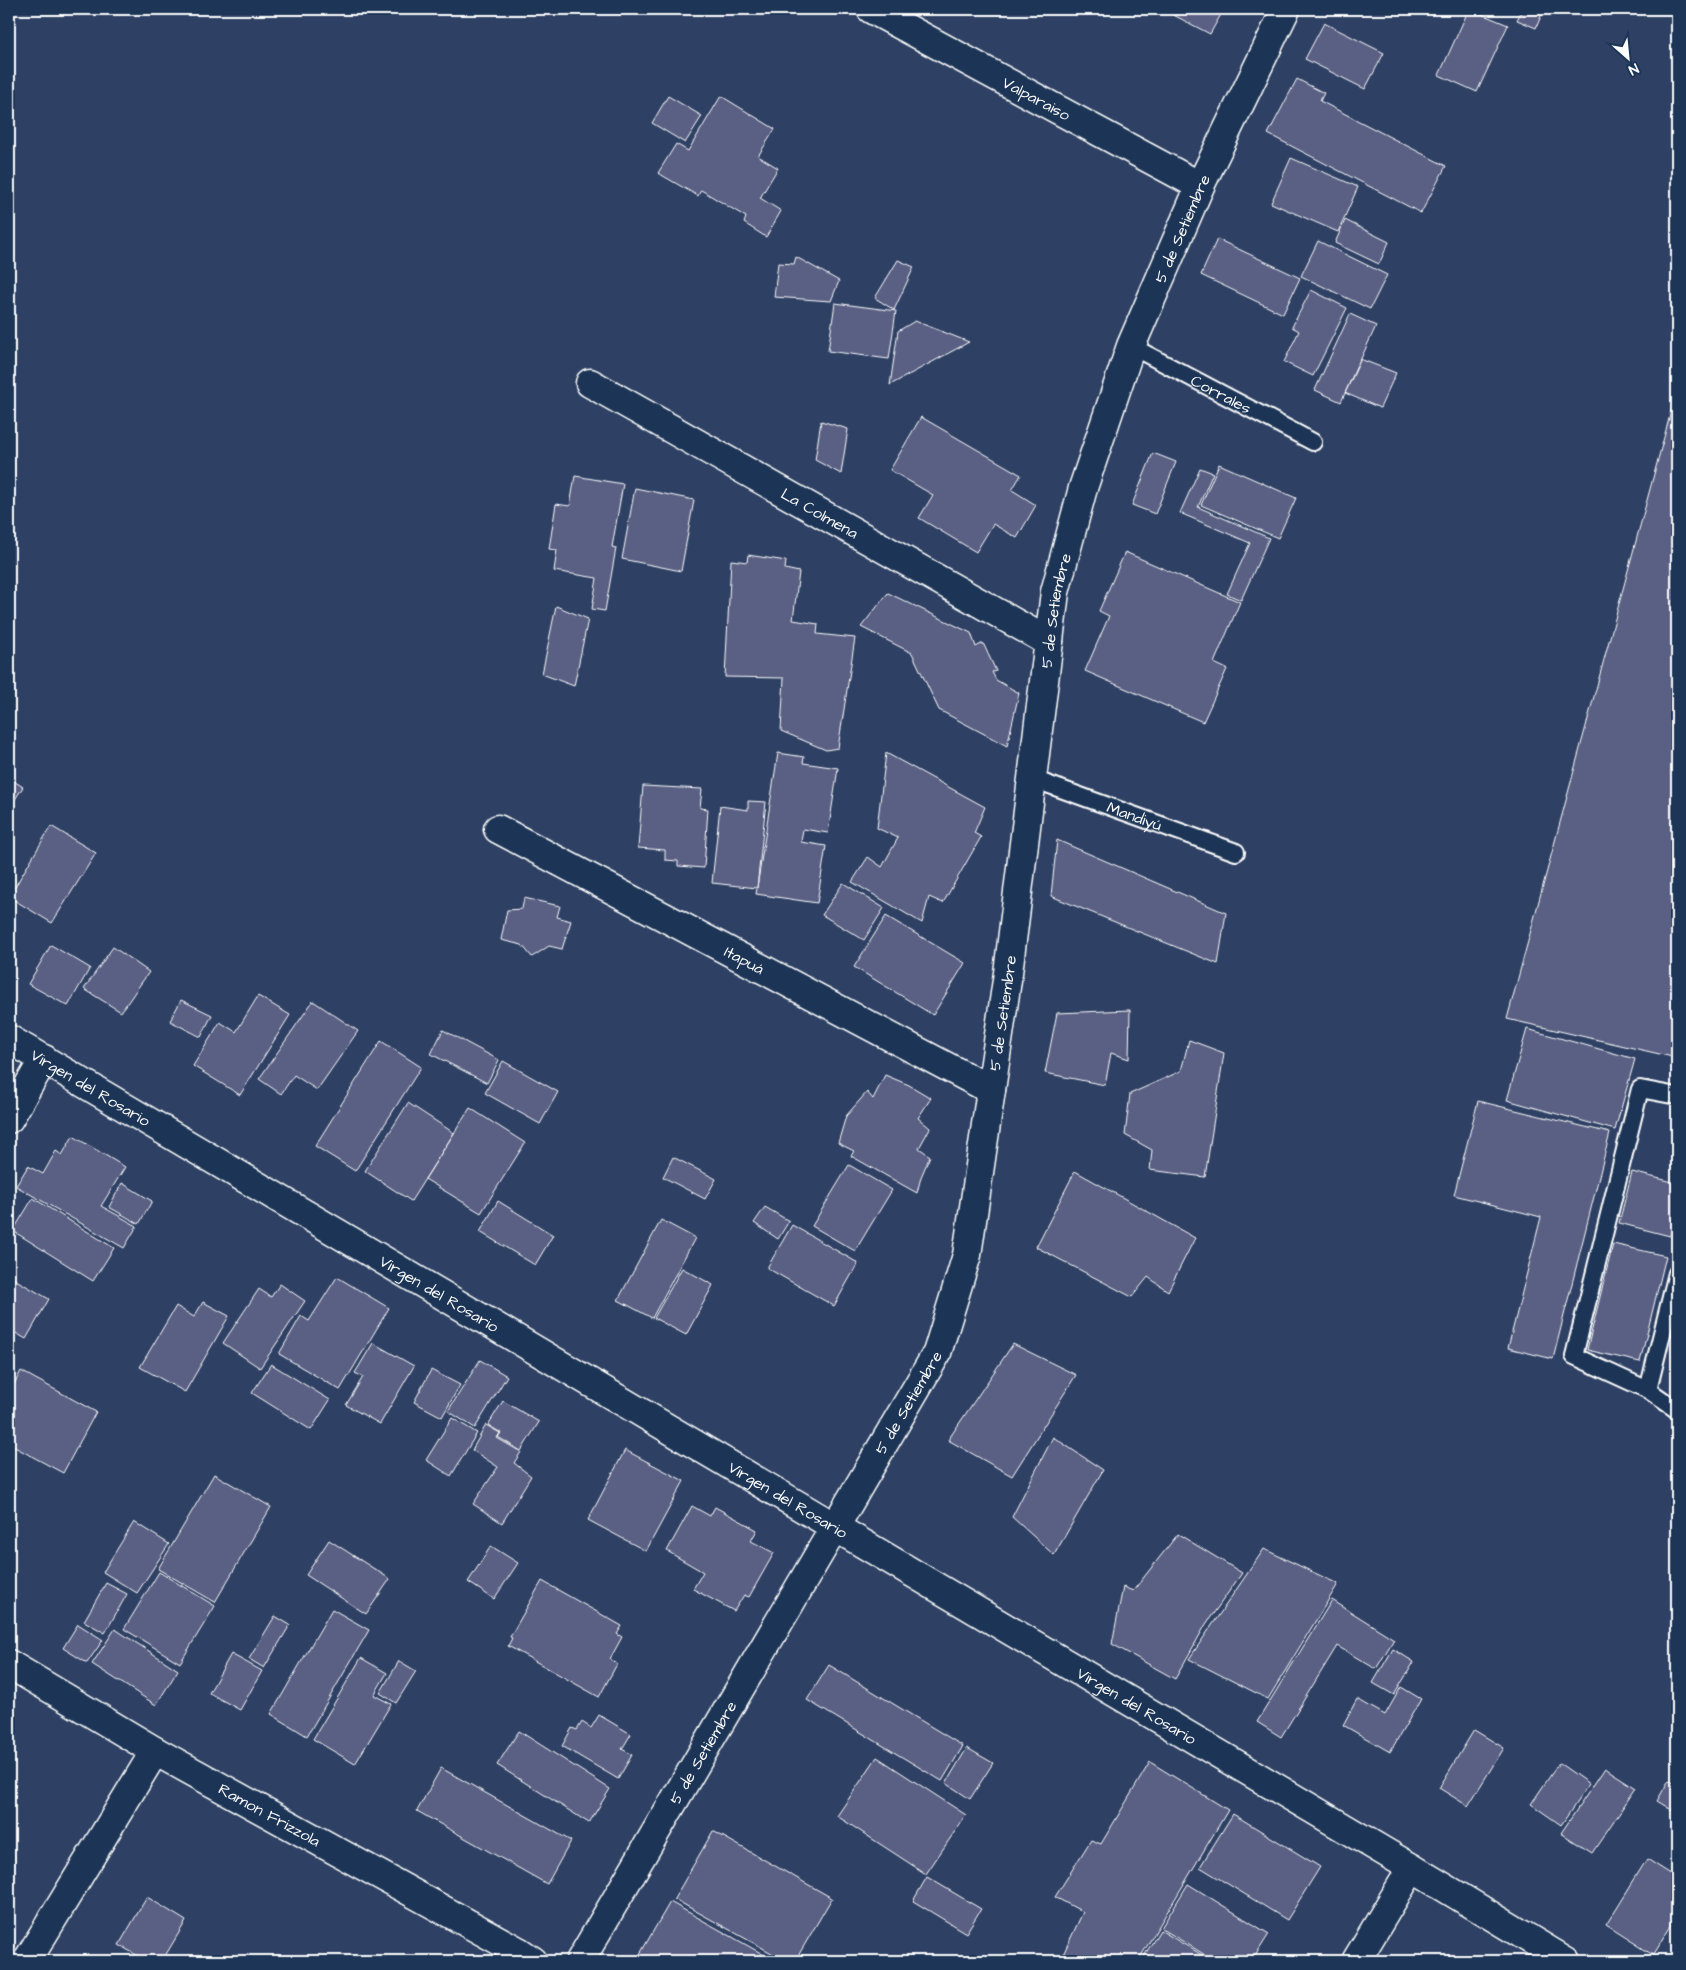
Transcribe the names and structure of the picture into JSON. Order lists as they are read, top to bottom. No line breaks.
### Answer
{"streets":{"street":["Valparaiso","5 de Setiembre","La Colmena","Itapuá","Virgen del Rosario","Ramon Frizzola"],"lane":["Corrales","Mandiyú"]},"crossings":[["Valparaiso","5 de Setiembre"],["5 de Setiembre","Corrales"],["5 de Setiembre","La Colmena"],["5 de Setiembre","Mandiyú"],["5 de Setiembre","Itapuá"],["5 de Setiembre","Virgen del Rosario"]],"north":"bottom right"}
